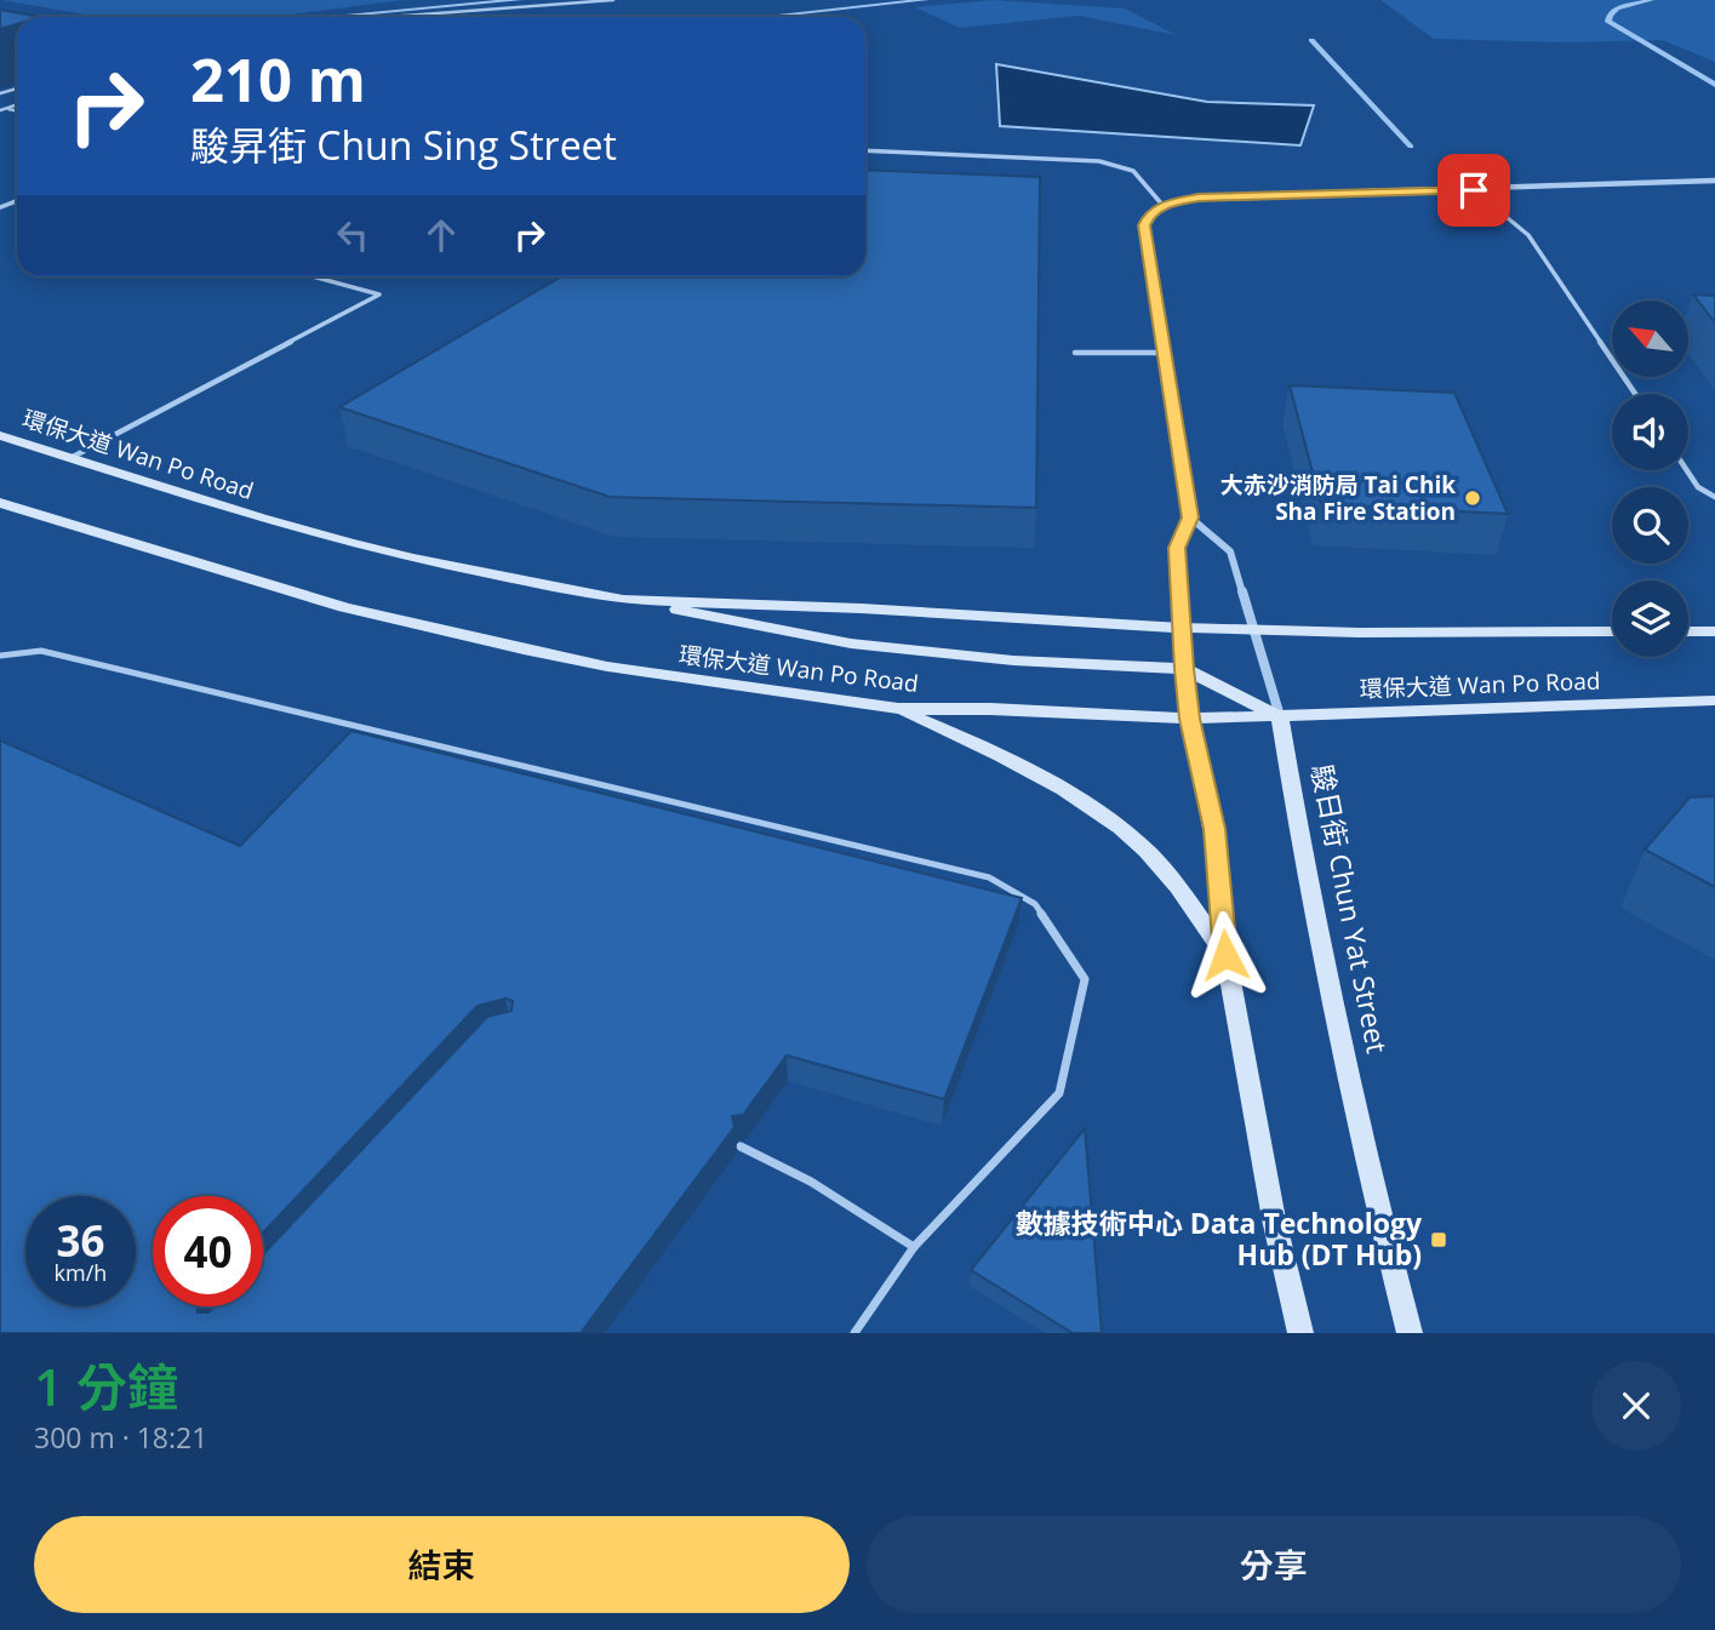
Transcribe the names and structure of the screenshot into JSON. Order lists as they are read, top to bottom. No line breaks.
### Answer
{"streets":{"main road":["環保大道 Wan Po Road","駿日街 Chun Yat Street"]},"crossings":[["環保大道 Wan Po Road","駿日街 Chun Yat Street"]],"places":{"other":["大赤沙消防局 Tai Chik Sha Fire Station"],"transit":["數據技術中心 Data Technology Hub (DT Hub)"]},"north":"top left","page":{"turn":["210 m","駿昇街 Chun Sing Street"],"speed":"36 km/h","limit":"40","heading":["1 分鐘","300 m · 18:21"],"buttons":["結束","分享"]}}
